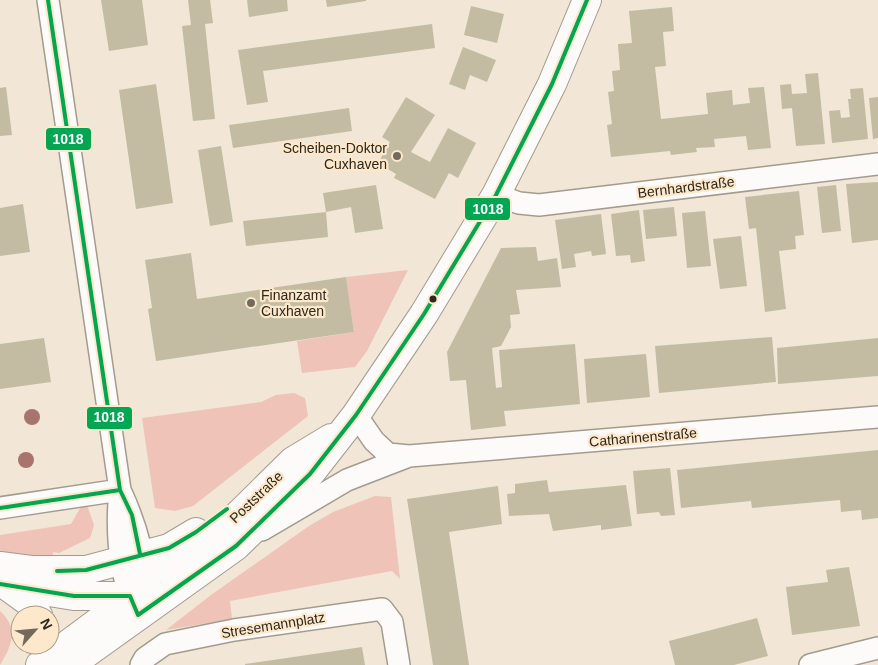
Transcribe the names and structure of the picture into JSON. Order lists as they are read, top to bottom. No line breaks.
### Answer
{"streets":{"street":["Bernhardstraße","Catharinenstraße","Poststraße","Stresemannplatz"]},"crossings":[["Bernhardstraße","Poststraße"],["Catharinenstraße","Poststraße"]],"places":["Scheiben-Doktor Cuxhaven","Finanzamt Cuxhaven"],"lines":["transit line 1018"],"north":"top right"}
